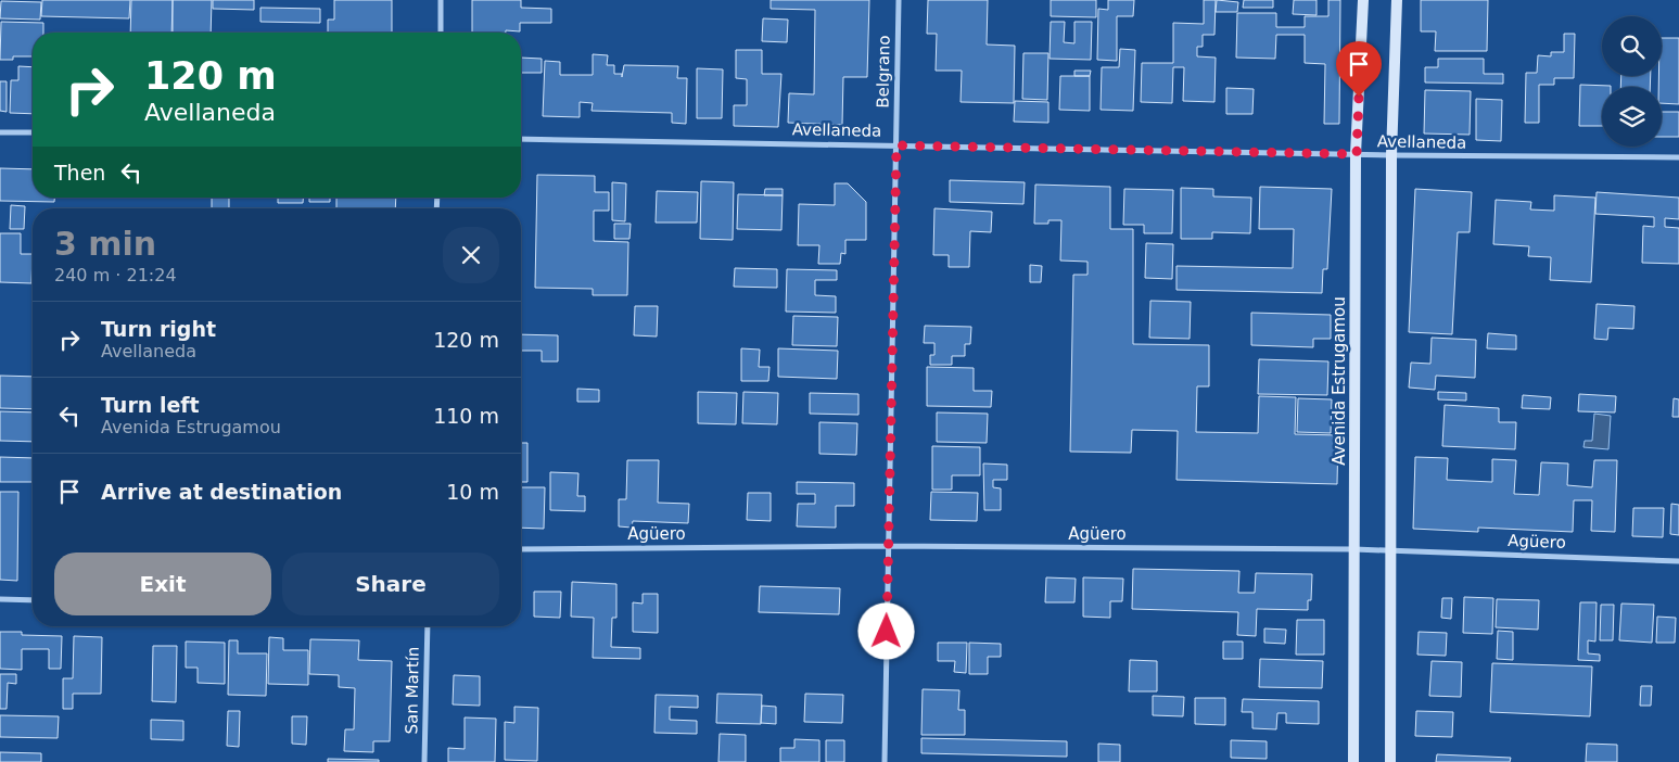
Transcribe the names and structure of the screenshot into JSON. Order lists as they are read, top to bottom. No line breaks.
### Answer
{"streets":{"main road":["Avenida Estrugamou"],"street":["Belgrano","Avellaneda","Agüero","San Martín"]},"crossings":[["Belgrano","Avellaneda"],["Belgrano","Agüero"],["Avellaneda","Avenida Estrugamou"],["Avenida Estrugamou","Agüero"]],"page":{"turn":["120 m","Avellaneda"],"then":"Then","heading":["3 min","240 m · 21:24"],"list":[{"name":"Turn right","note":"Avellaneda","value":"120 m"},{"name":"Turn left","note":"Avenida Estrugamou","value":"110 m"},{"name":"Arrive at destination","value":"10 m"}],"buttons":["Exit","Share"]}}
